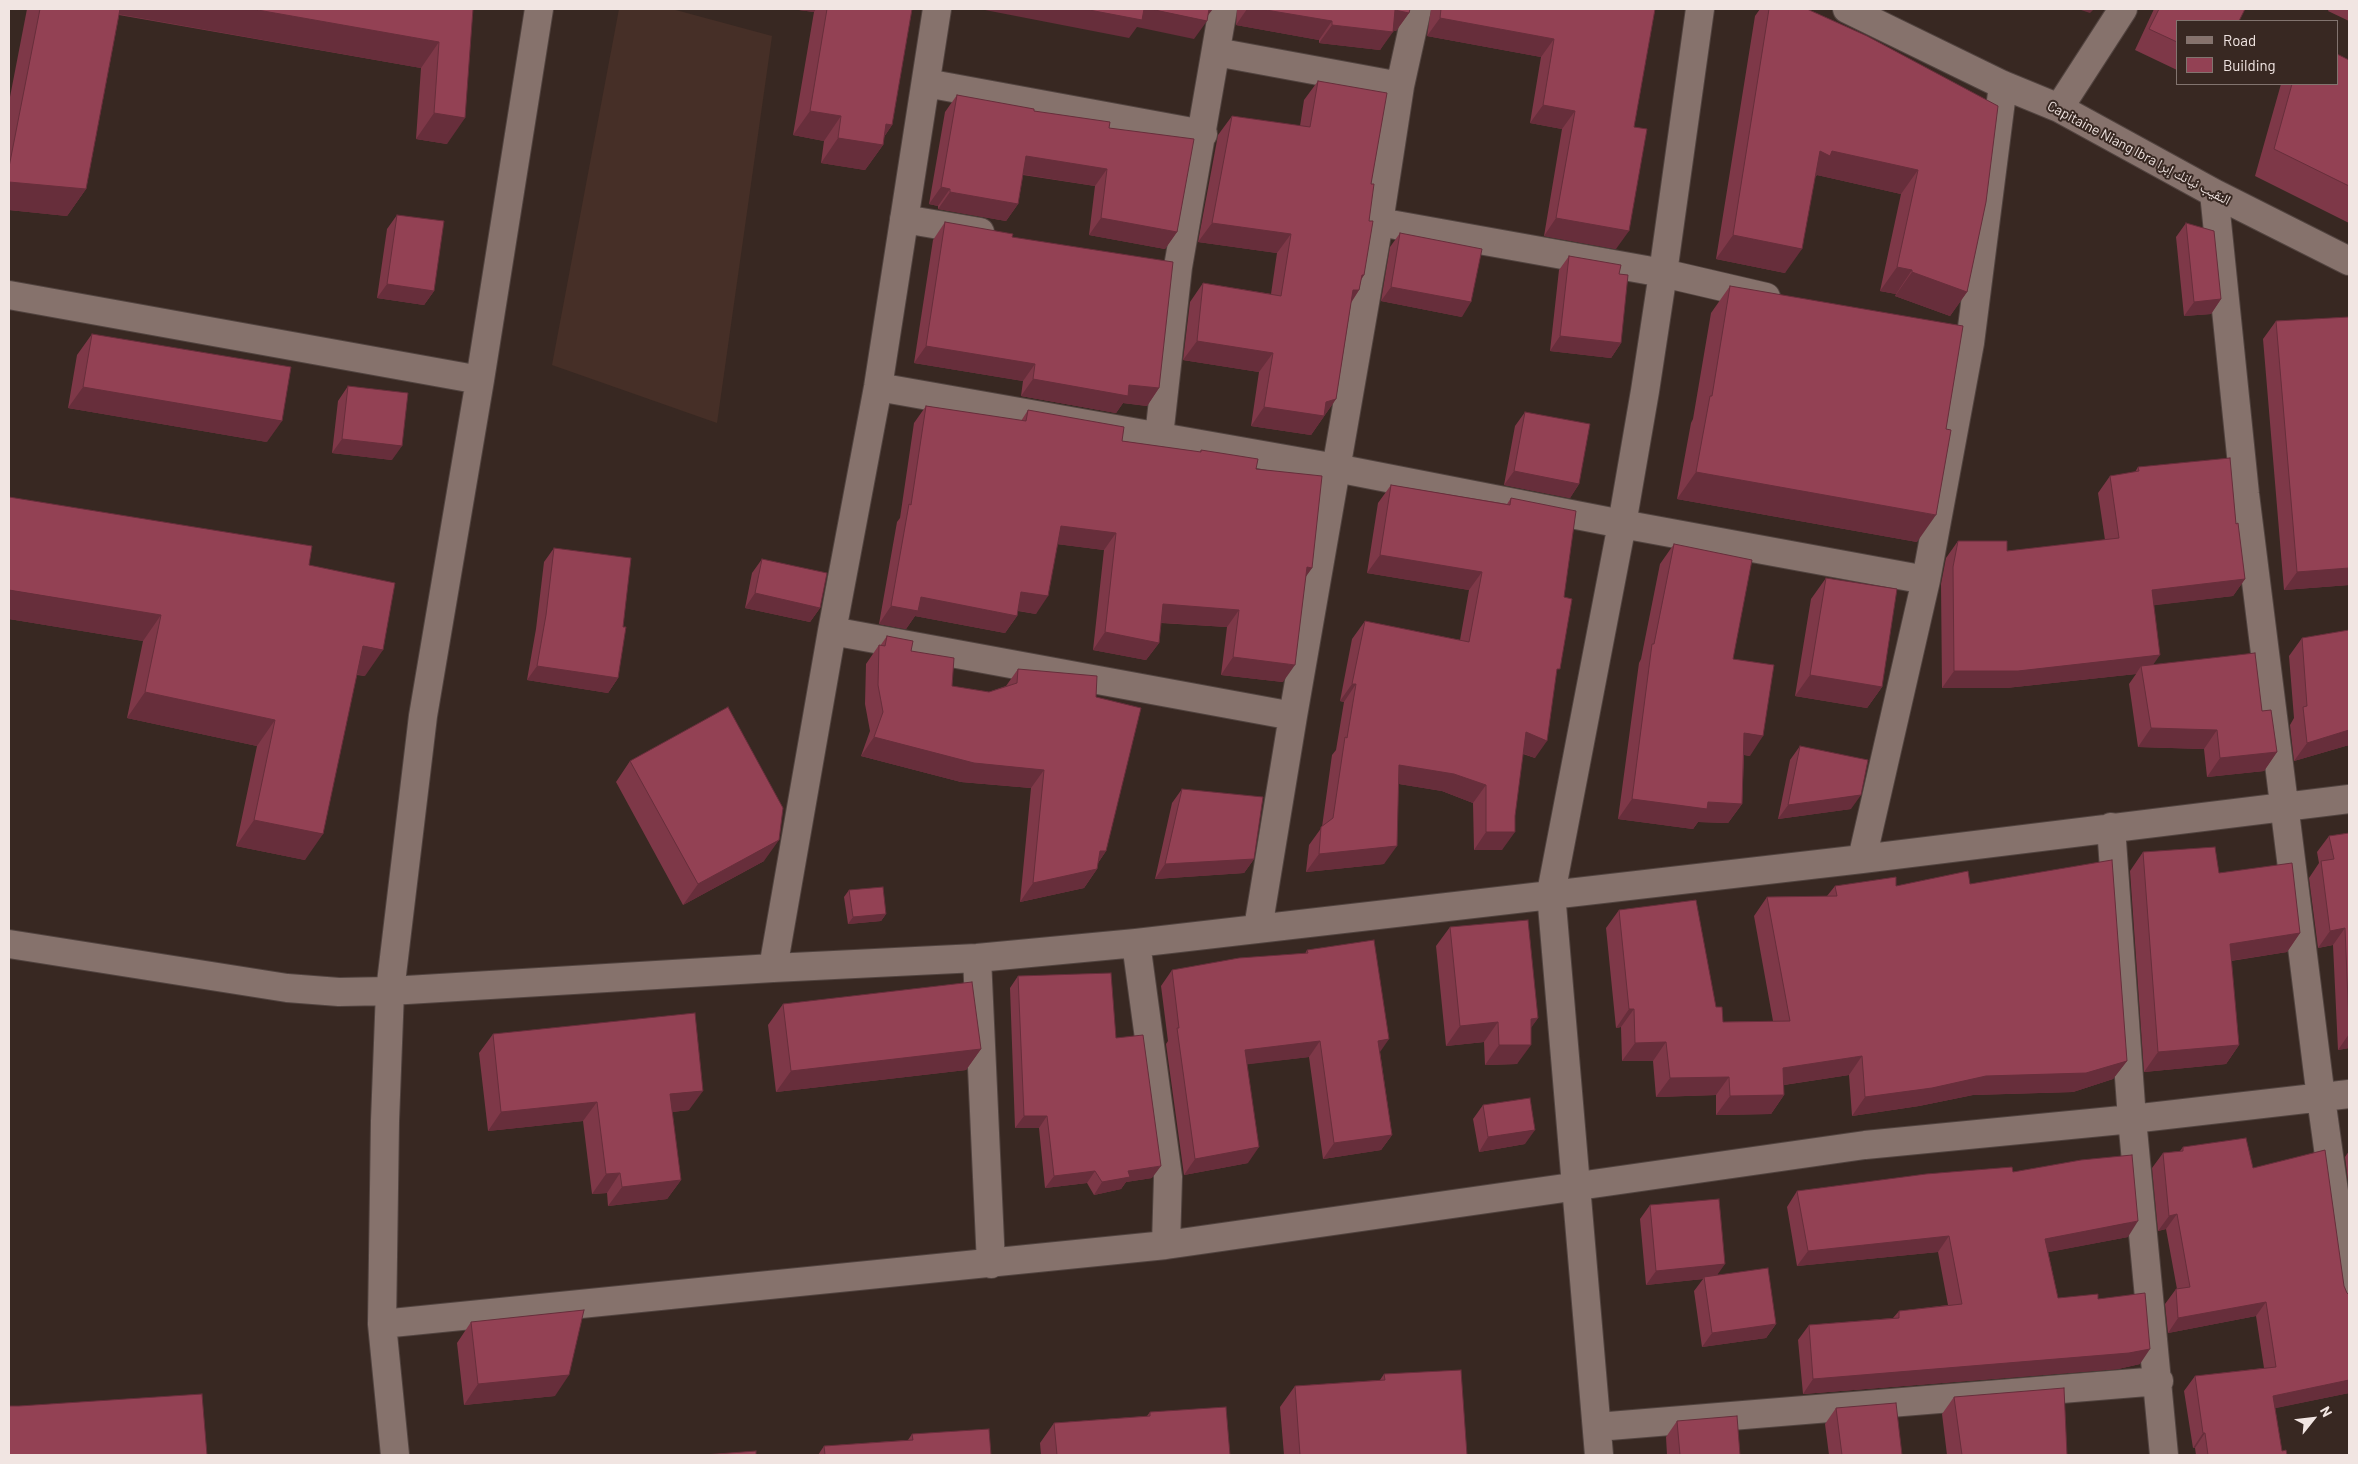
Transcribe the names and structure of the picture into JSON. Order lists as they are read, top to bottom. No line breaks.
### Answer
{"streets":{"street":["Capitaine Niang Ibra النقيب نيانك إبرا"]},"legend":["Road","Building"],"north":"top right"}
